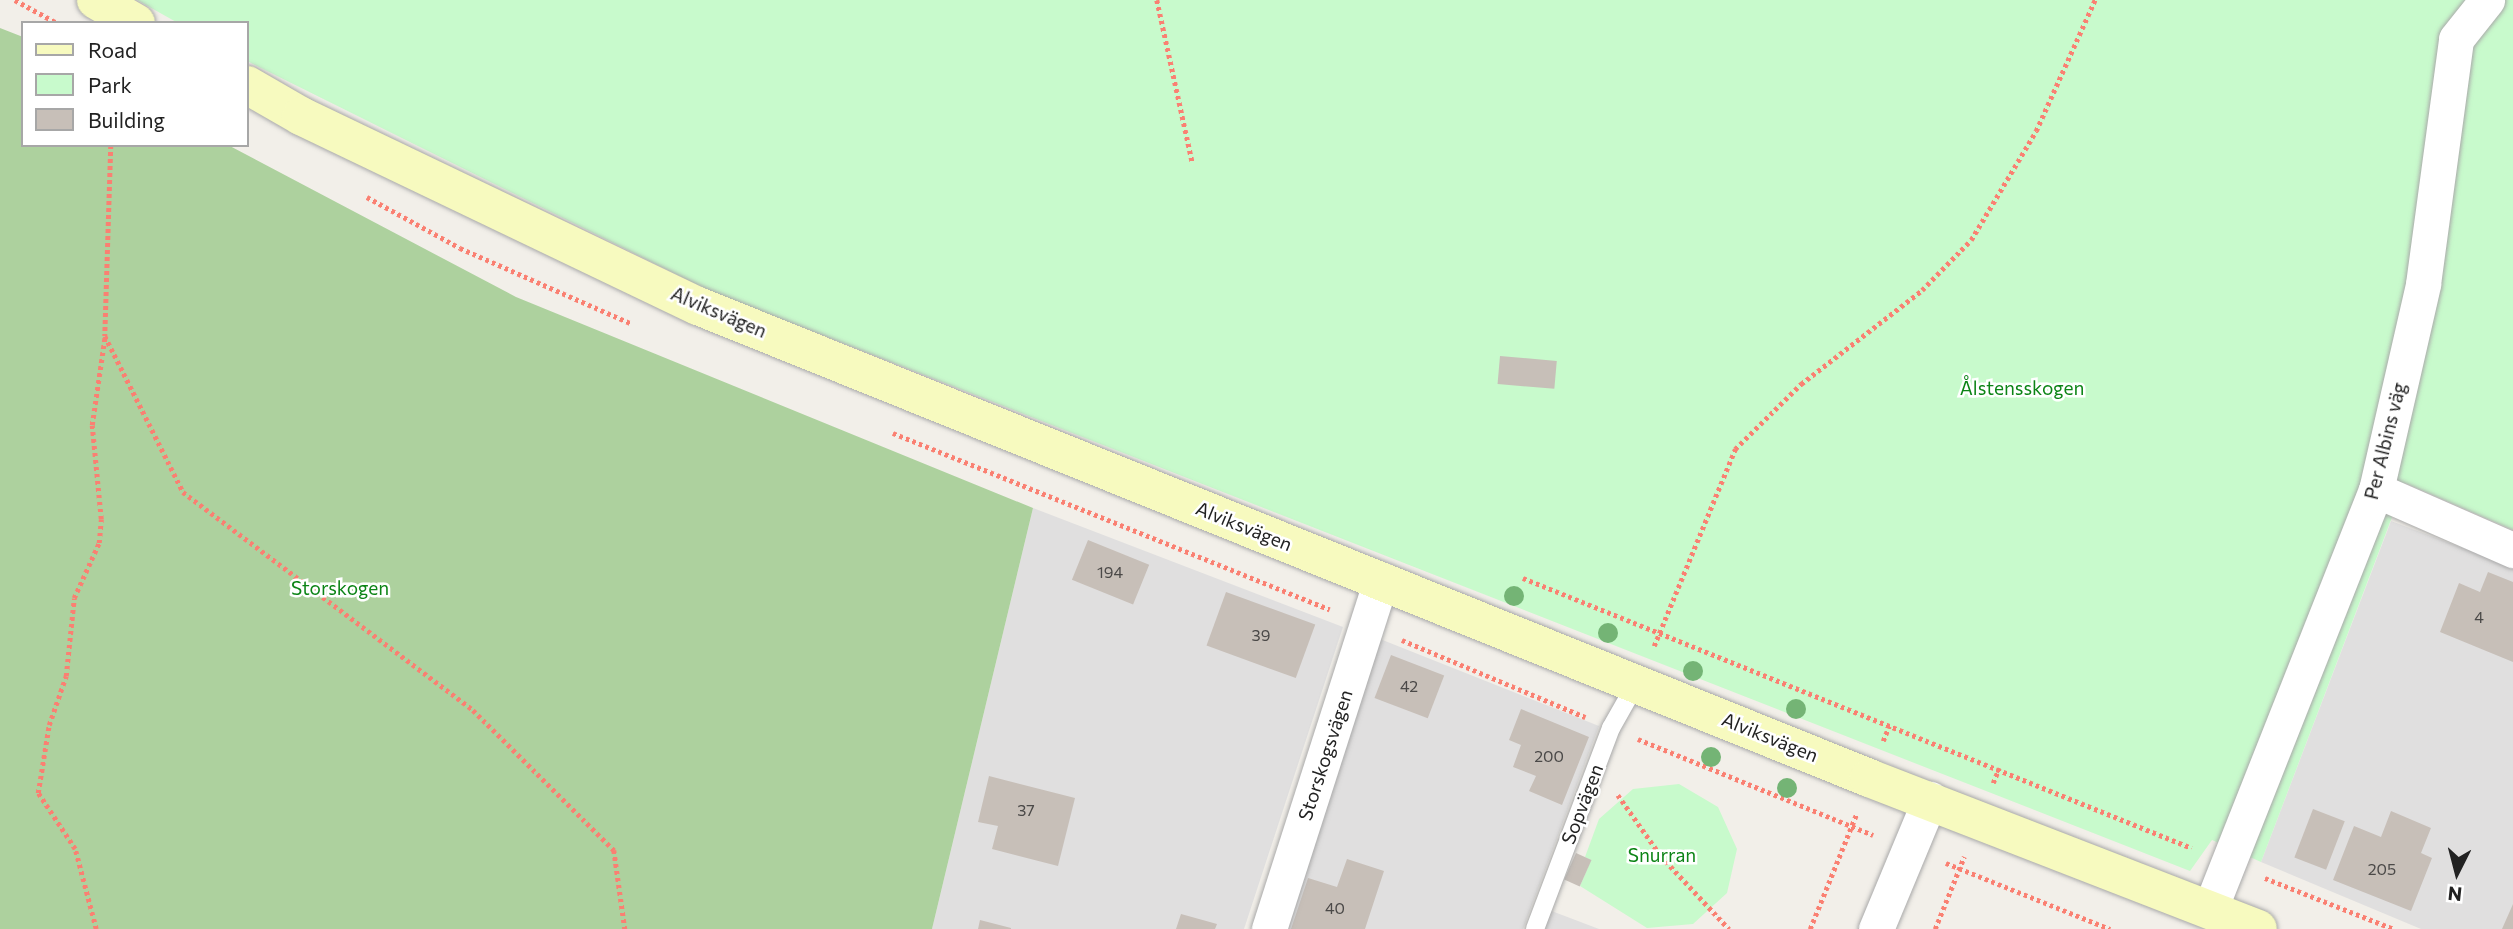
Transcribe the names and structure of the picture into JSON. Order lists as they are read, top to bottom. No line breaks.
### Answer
{"streets":{"street":["Alviksvägen","Per Albins väg","Storskogsvägen"],"lane":["Sopvägen"]},"crossings":[["Alviksvägen","Per Albins väg"],["Alviksvägen","Storskogsvägen"],["Alviksvägen","Sopvägen"]],"parks":["Ålstensskogen","Storskogen","Snurran"],"house_numbers":["194","4","39","42","200","37","205","40"],"legend":["Road","Park","Building"],"north":"bottom"}
